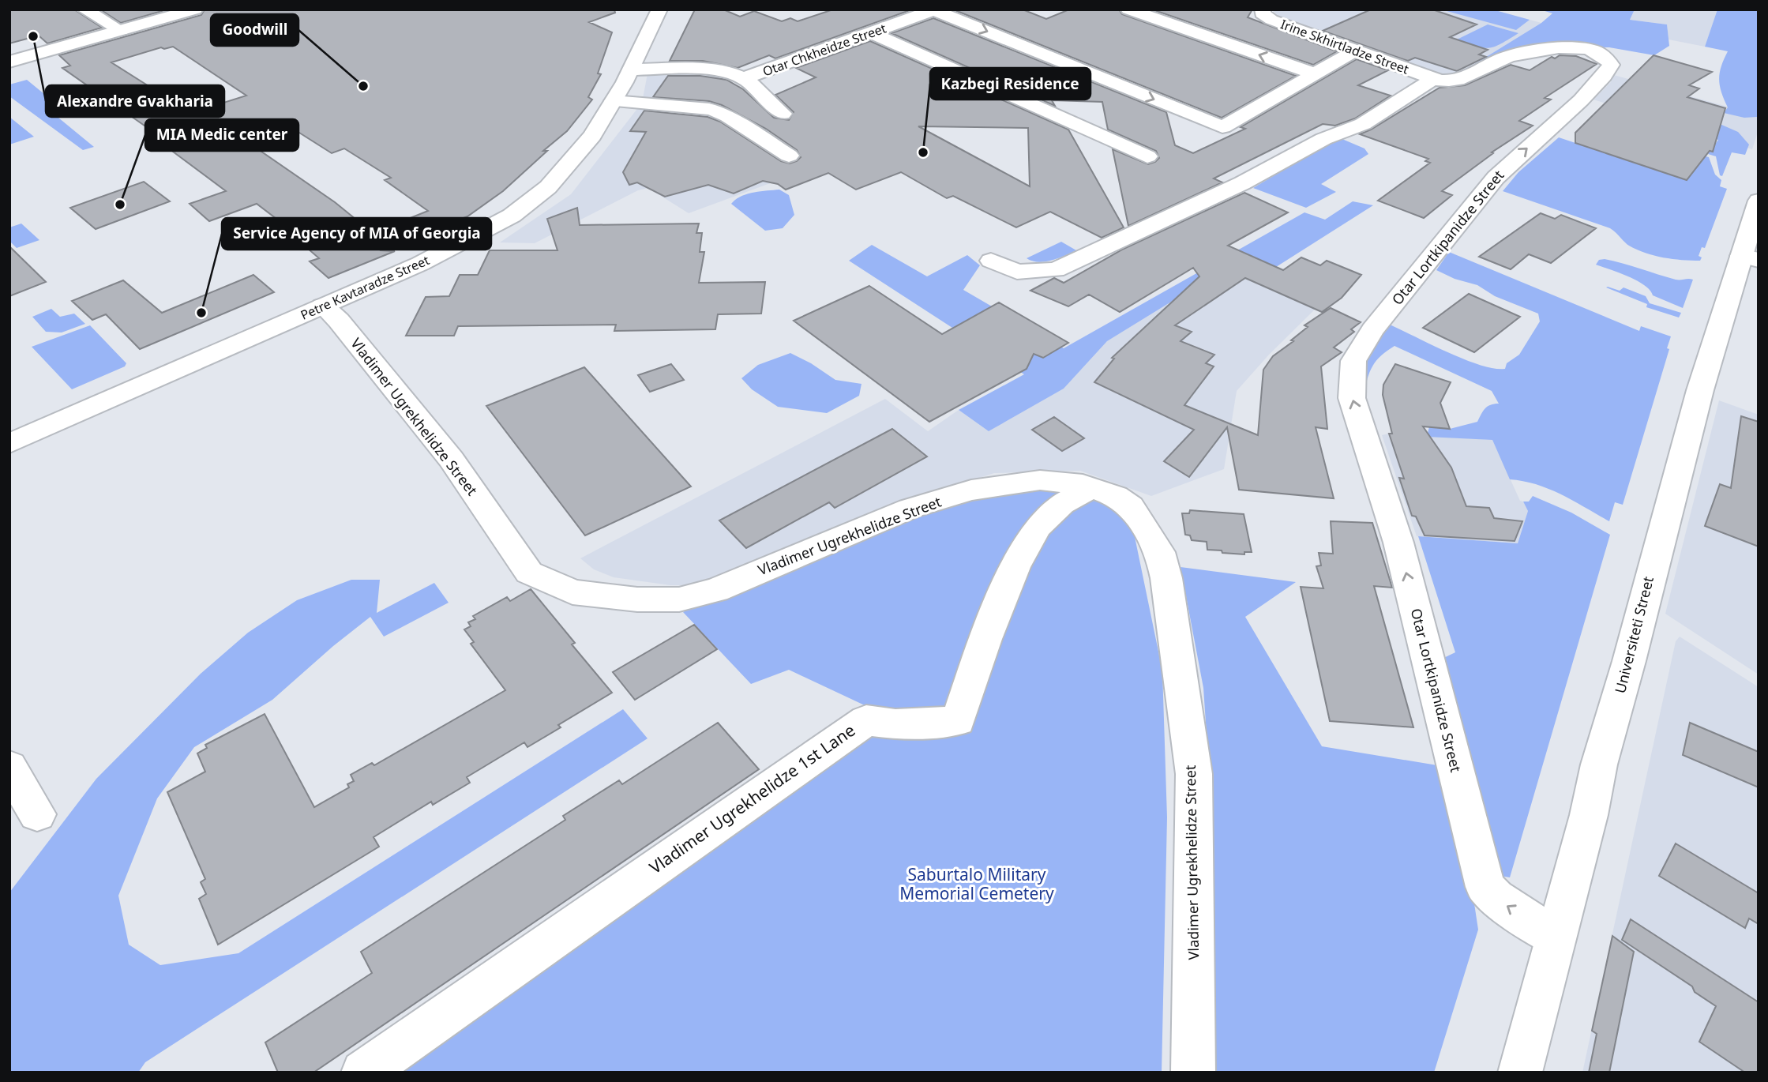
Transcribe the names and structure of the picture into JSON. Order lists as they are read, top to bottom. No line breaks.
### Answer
{"streets":{"street":["Irine Skhirtladze Street","Otar Chkheidze Street","Otar Lortkipanidze Street","Petre Kavtaradze Street","Vladimer Ugrekhelidze Street","Universiteti Street","Vladimer Ugrekhelidze 1st Lane"]},"crossings":[["Irine Skhirtladze Street","Otar Lortkipanidze Street"],["Otar Lortkipanidze Street","Universiteti Street"],["Petre Kavtaradze Street","Vladimer Ugrekhelidze Street"],["Vladimer Ugrekhelidze Street","Vladimer Ugrekhelidze 1st Lane"]],"parks":["Saburtalo Military Memorial Cemetery"],"places":["Alexandre Gvakharia","Goodwill","Kazbegi Residence","MIA Medic center","Service Agency of MIA of Georgia"]}
